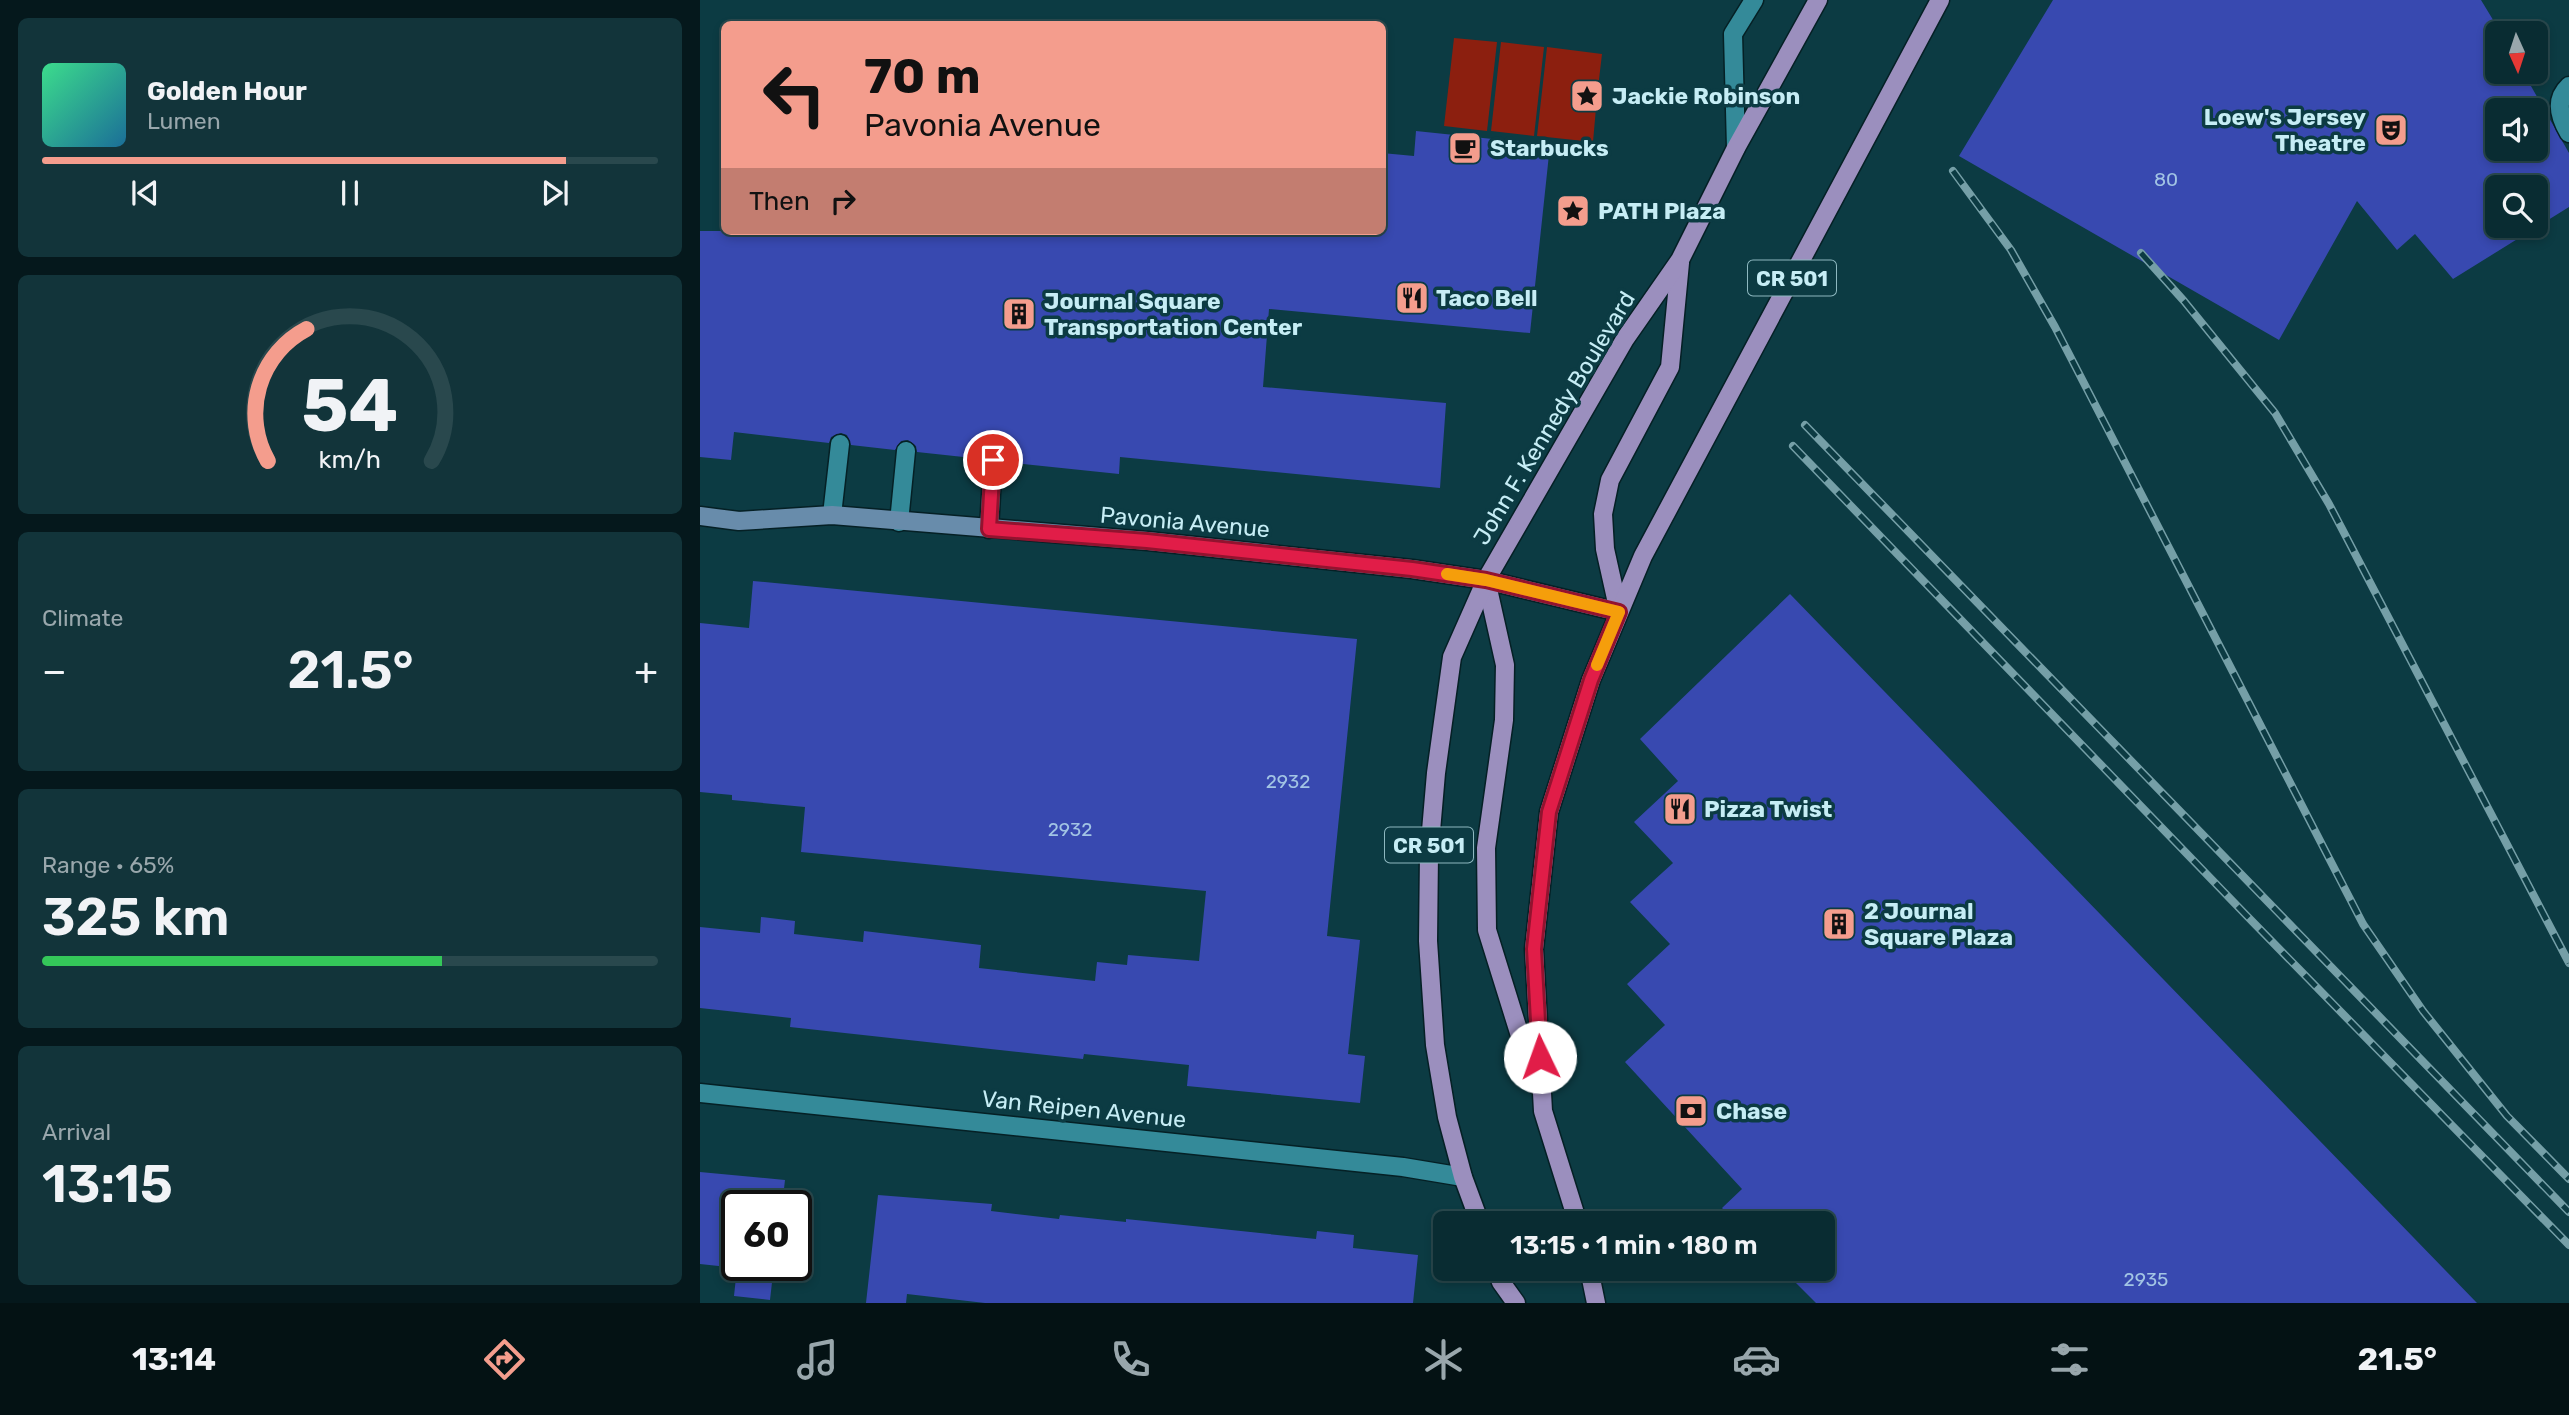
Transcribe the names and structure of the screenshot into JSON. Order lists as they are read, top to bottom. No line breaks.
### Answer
{"streets":{"main road":["CR 501","John F. Kennedy Boulevard"],"street":["Pavonia Avenue","Van Reipen Avenue"]},"crossings":[["CR 501","Pavonia Avenue"],["John F. Kennedy Boulevard","Pavonia Avenue"],["John F. Kennedy Boulevard","Van Reipen Avenue"]],"places":{"place":["Jackie Robinson","PATH Plaza"],"theatre":["Loew's Jersey Theatre"],"cafe":["Starbucks"],"restaurant":["Taco Bell","Pizza Twist"],"building":["Journal Square Transportation Center","2 Journal Square Plaza"],"bank":["Chase"]},"house_numbers":["80","2932","2932","2935"],"north":"bottom","page":{"turn":["70 m","Pavonia Avenue"],"song":["Golden Hour","Lumen"],"then":"Then","tile":["Climate",["Range · 65%","325 km"],["Arrival","13:15"]],"heat":["−","21.5°","+"],"limit":"60","trip":"13:15 · 1 min · 180 m","tabs":["13:14","21.5°"],"gauge":["54","km/h"]}}
